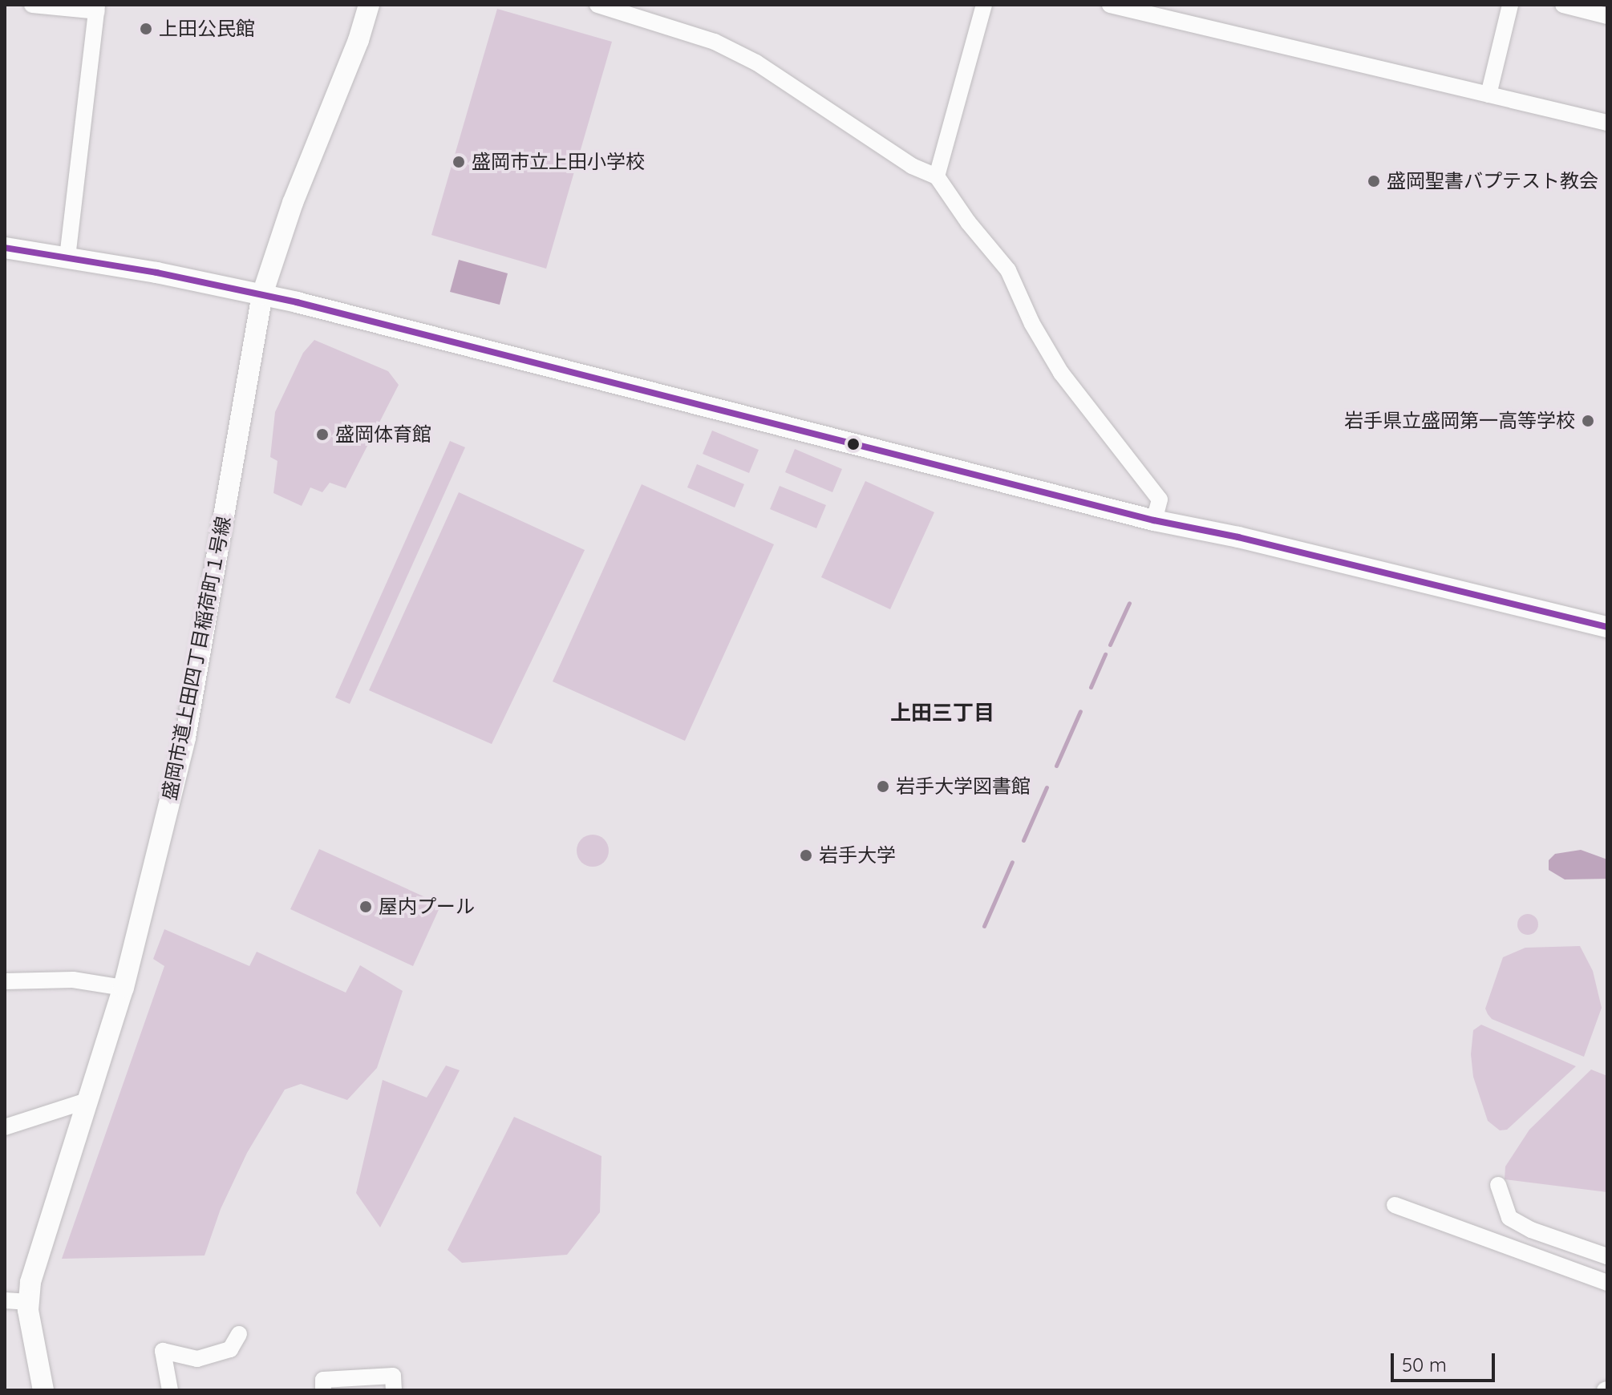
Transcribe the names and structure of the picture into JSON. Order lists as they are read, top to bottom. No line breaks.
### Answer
{"streets":{"street":["盛岡市道上田四丁目稲荷町１号線"]},"districts":["上田三丁目"],"places":["上田公民館","盛岡市立上田小学校","盛岡聖書バプテスト教会","岩手県立盛岡第一高等学校","盛岡体育館","岩手大学図書館","岩手大学","屋内プール"],"scale_bar":"50 m"}
